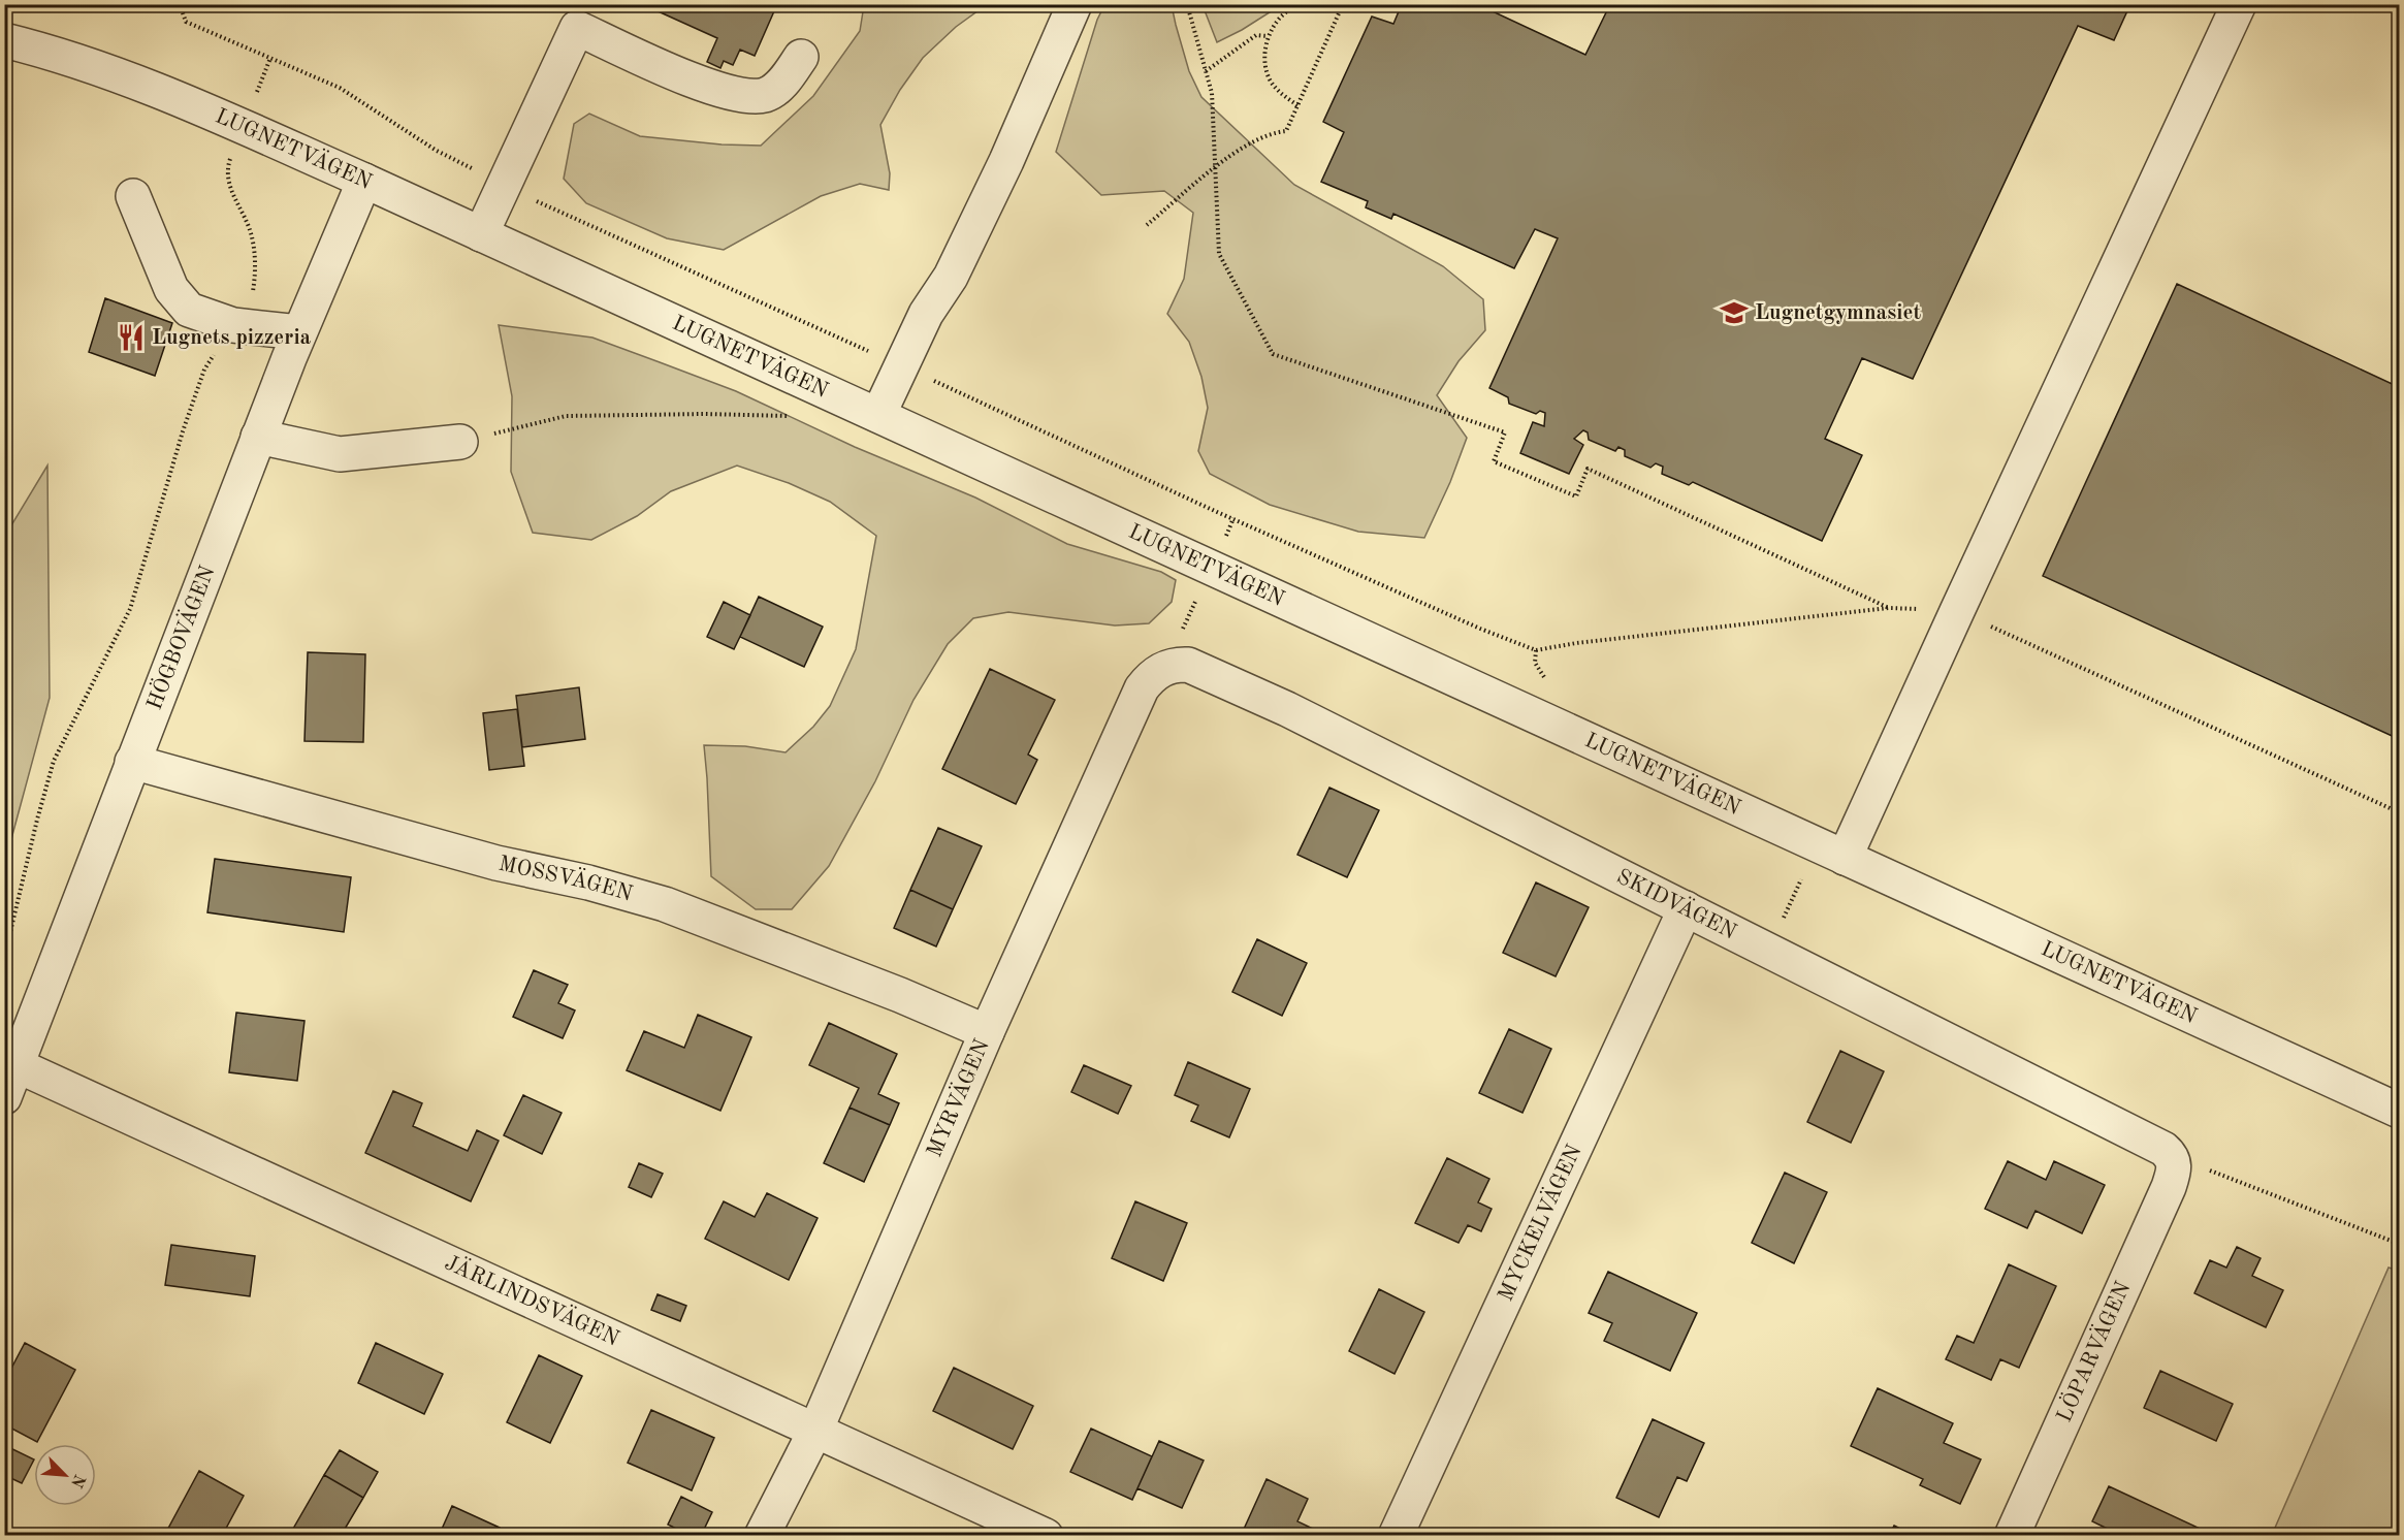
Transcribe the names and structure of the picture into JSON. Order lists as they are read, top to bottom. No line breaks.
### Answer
{"streets":{"street":["LUGNETVÄGEN","HÖGBOVÄGEN","MOSSVÄGEN","SKIDVÄGEN","MYRVÄGEN","MYCKELVÄGEN","JÄRLINDSVÄGEN","LÖPARVÄGEN"]},"crossings":[["LUGNETVÄGEN","HÖGBOVÄGEN"],["HÖGBOVÄGEN","MOSSVÄGEN"],["HÖGBOVÄGEN","JÄRLINDSVÄGEN"],["MOSSVÄGEN","MYRVÄGEN"],["SKIDVÄGEN","MYRVÄGEN"],["SKIDVÄGEN","MYCKELVÄGEN"],["SKIDVÄGEN","LÖPARVÄGEN"],["MYRVÄGEN","JÄRLINDSVÄGEN"]],"places":{"school or university":["Lugnetgymnasiet"],"restaurant":["Lugnets pizzeria"]},"north":"bottom right"}
